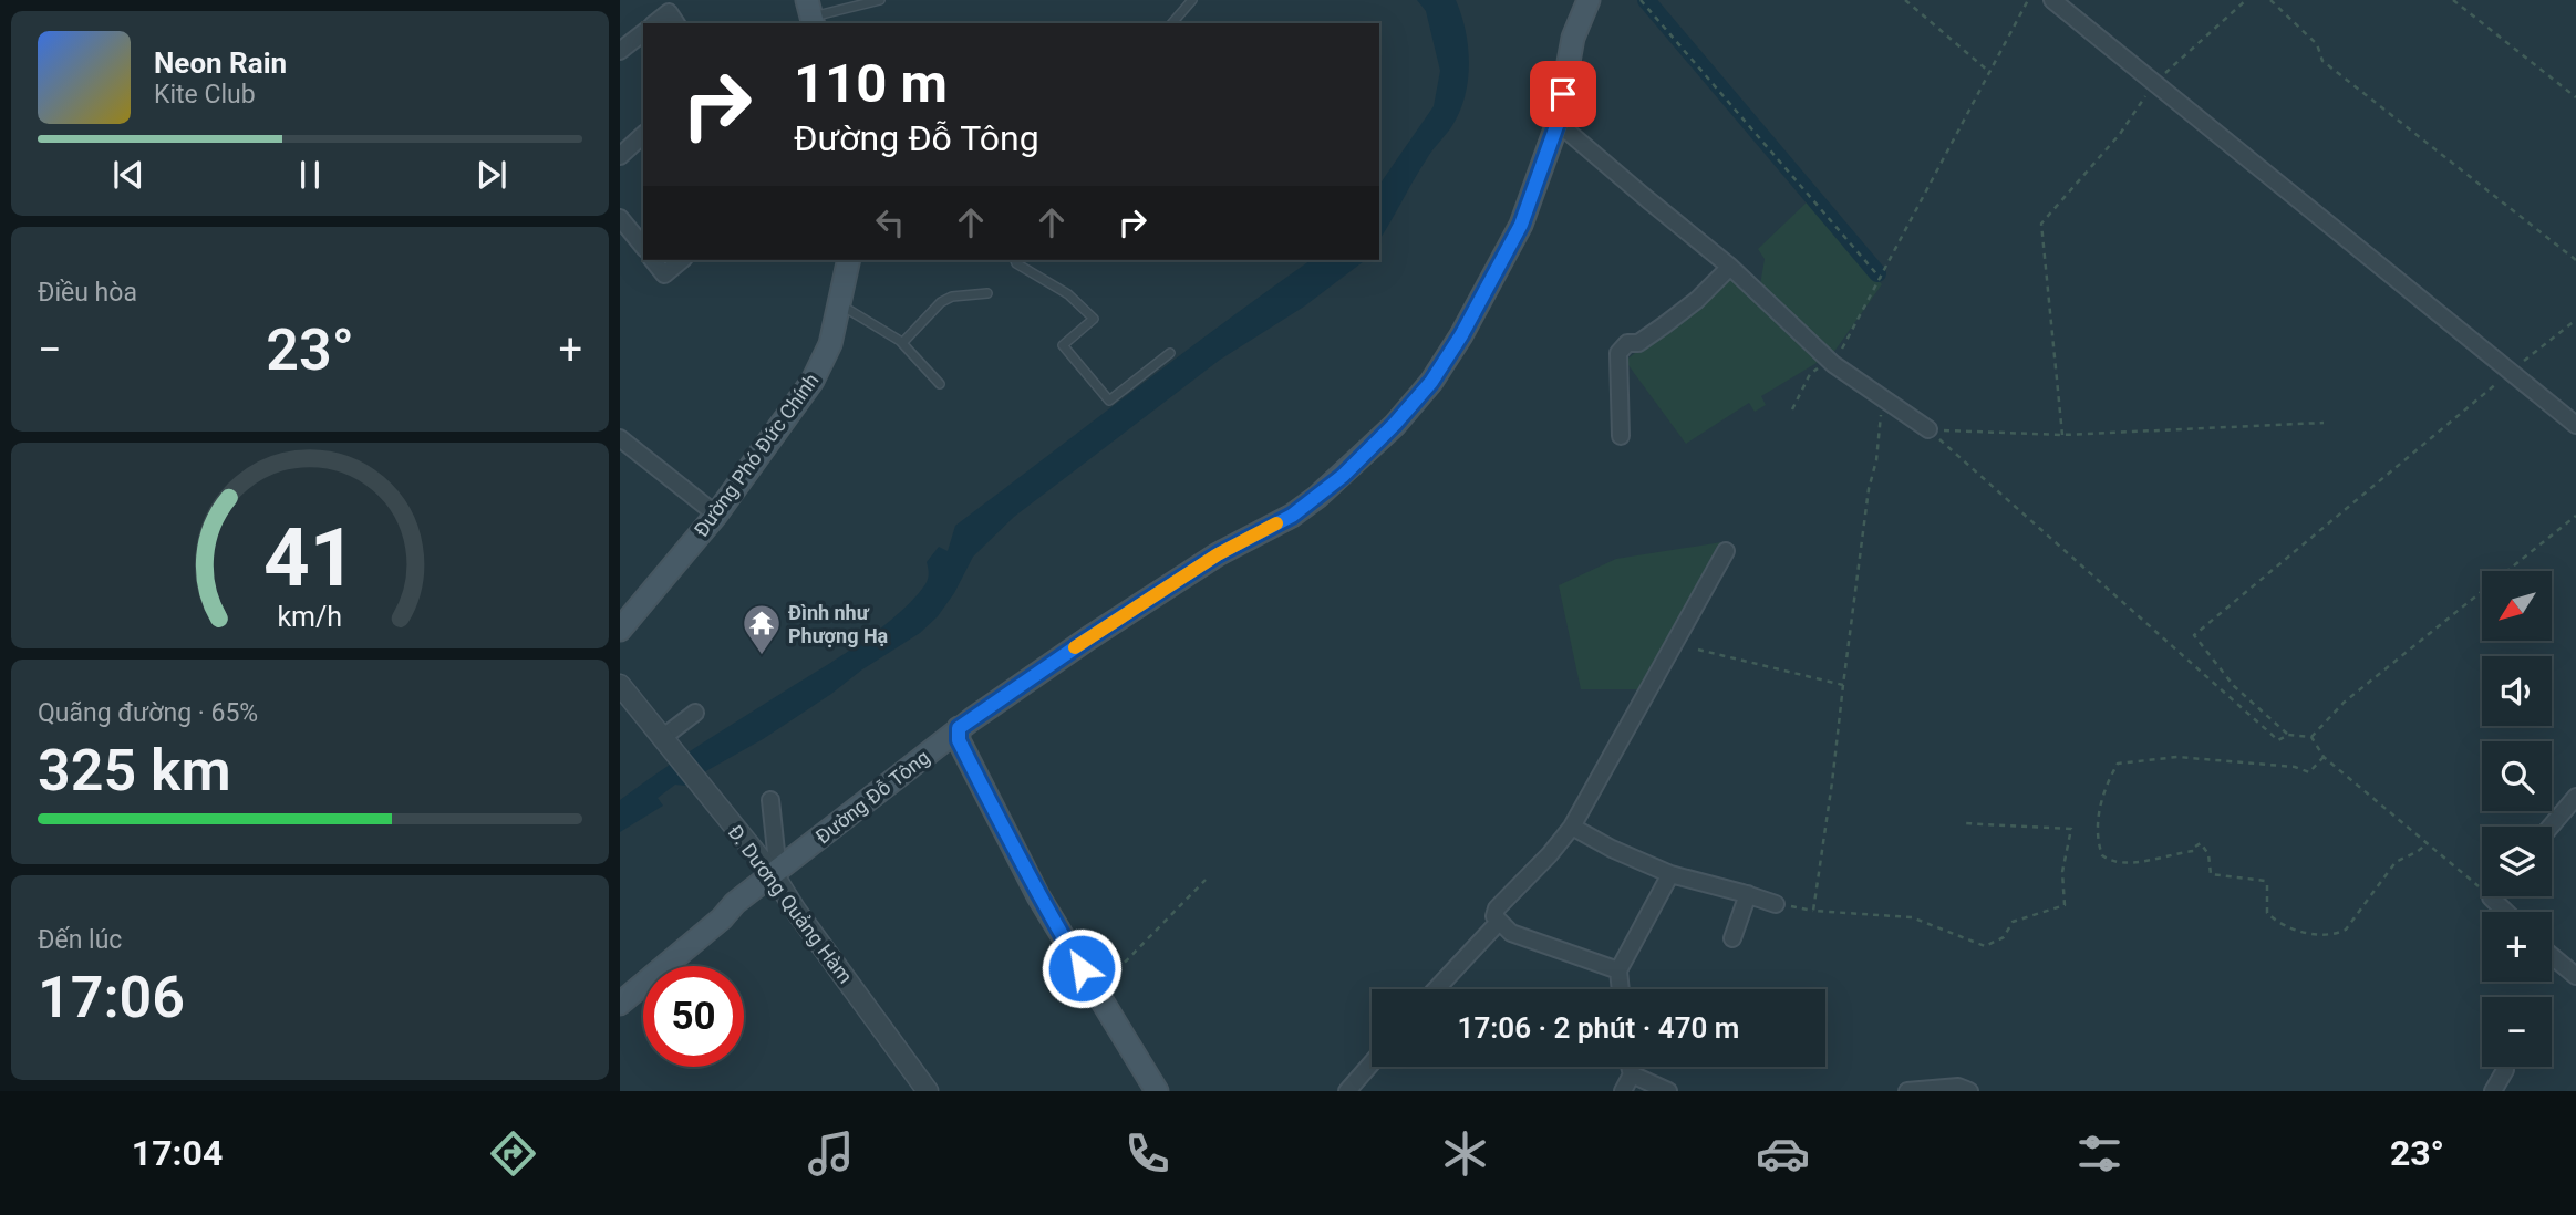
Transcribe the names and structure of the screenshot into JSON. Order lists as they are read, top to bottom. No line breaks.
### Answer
{"streets":{"main road":["Đường Phó Đức Chính","Đường Đỗ Tông"],"street":["Đ. Dương Quảng Hàm"]},"crossings":[["Đường Đỗ Tông","Đ. Dương Quảng Hàm"]],"places":{"temple":["Đình như Phượng Hạ"]},"north":"bottom left","page":{"turn":["110 m","Đường Đỗ Tông"],"song":["Neon Rain","Kite Club"],"tile":["Điều hòa",["Quãng đường · 65%","325 km"],["Đến lúc","17:06"]],"heat":["−","23°","+"],"map_buttons":["+","−"],"limit":"50","trip":"17:06 · 2 phút · 470 m","tabs":["17:04","23°"],"gauge":["41","km/h"]}}
